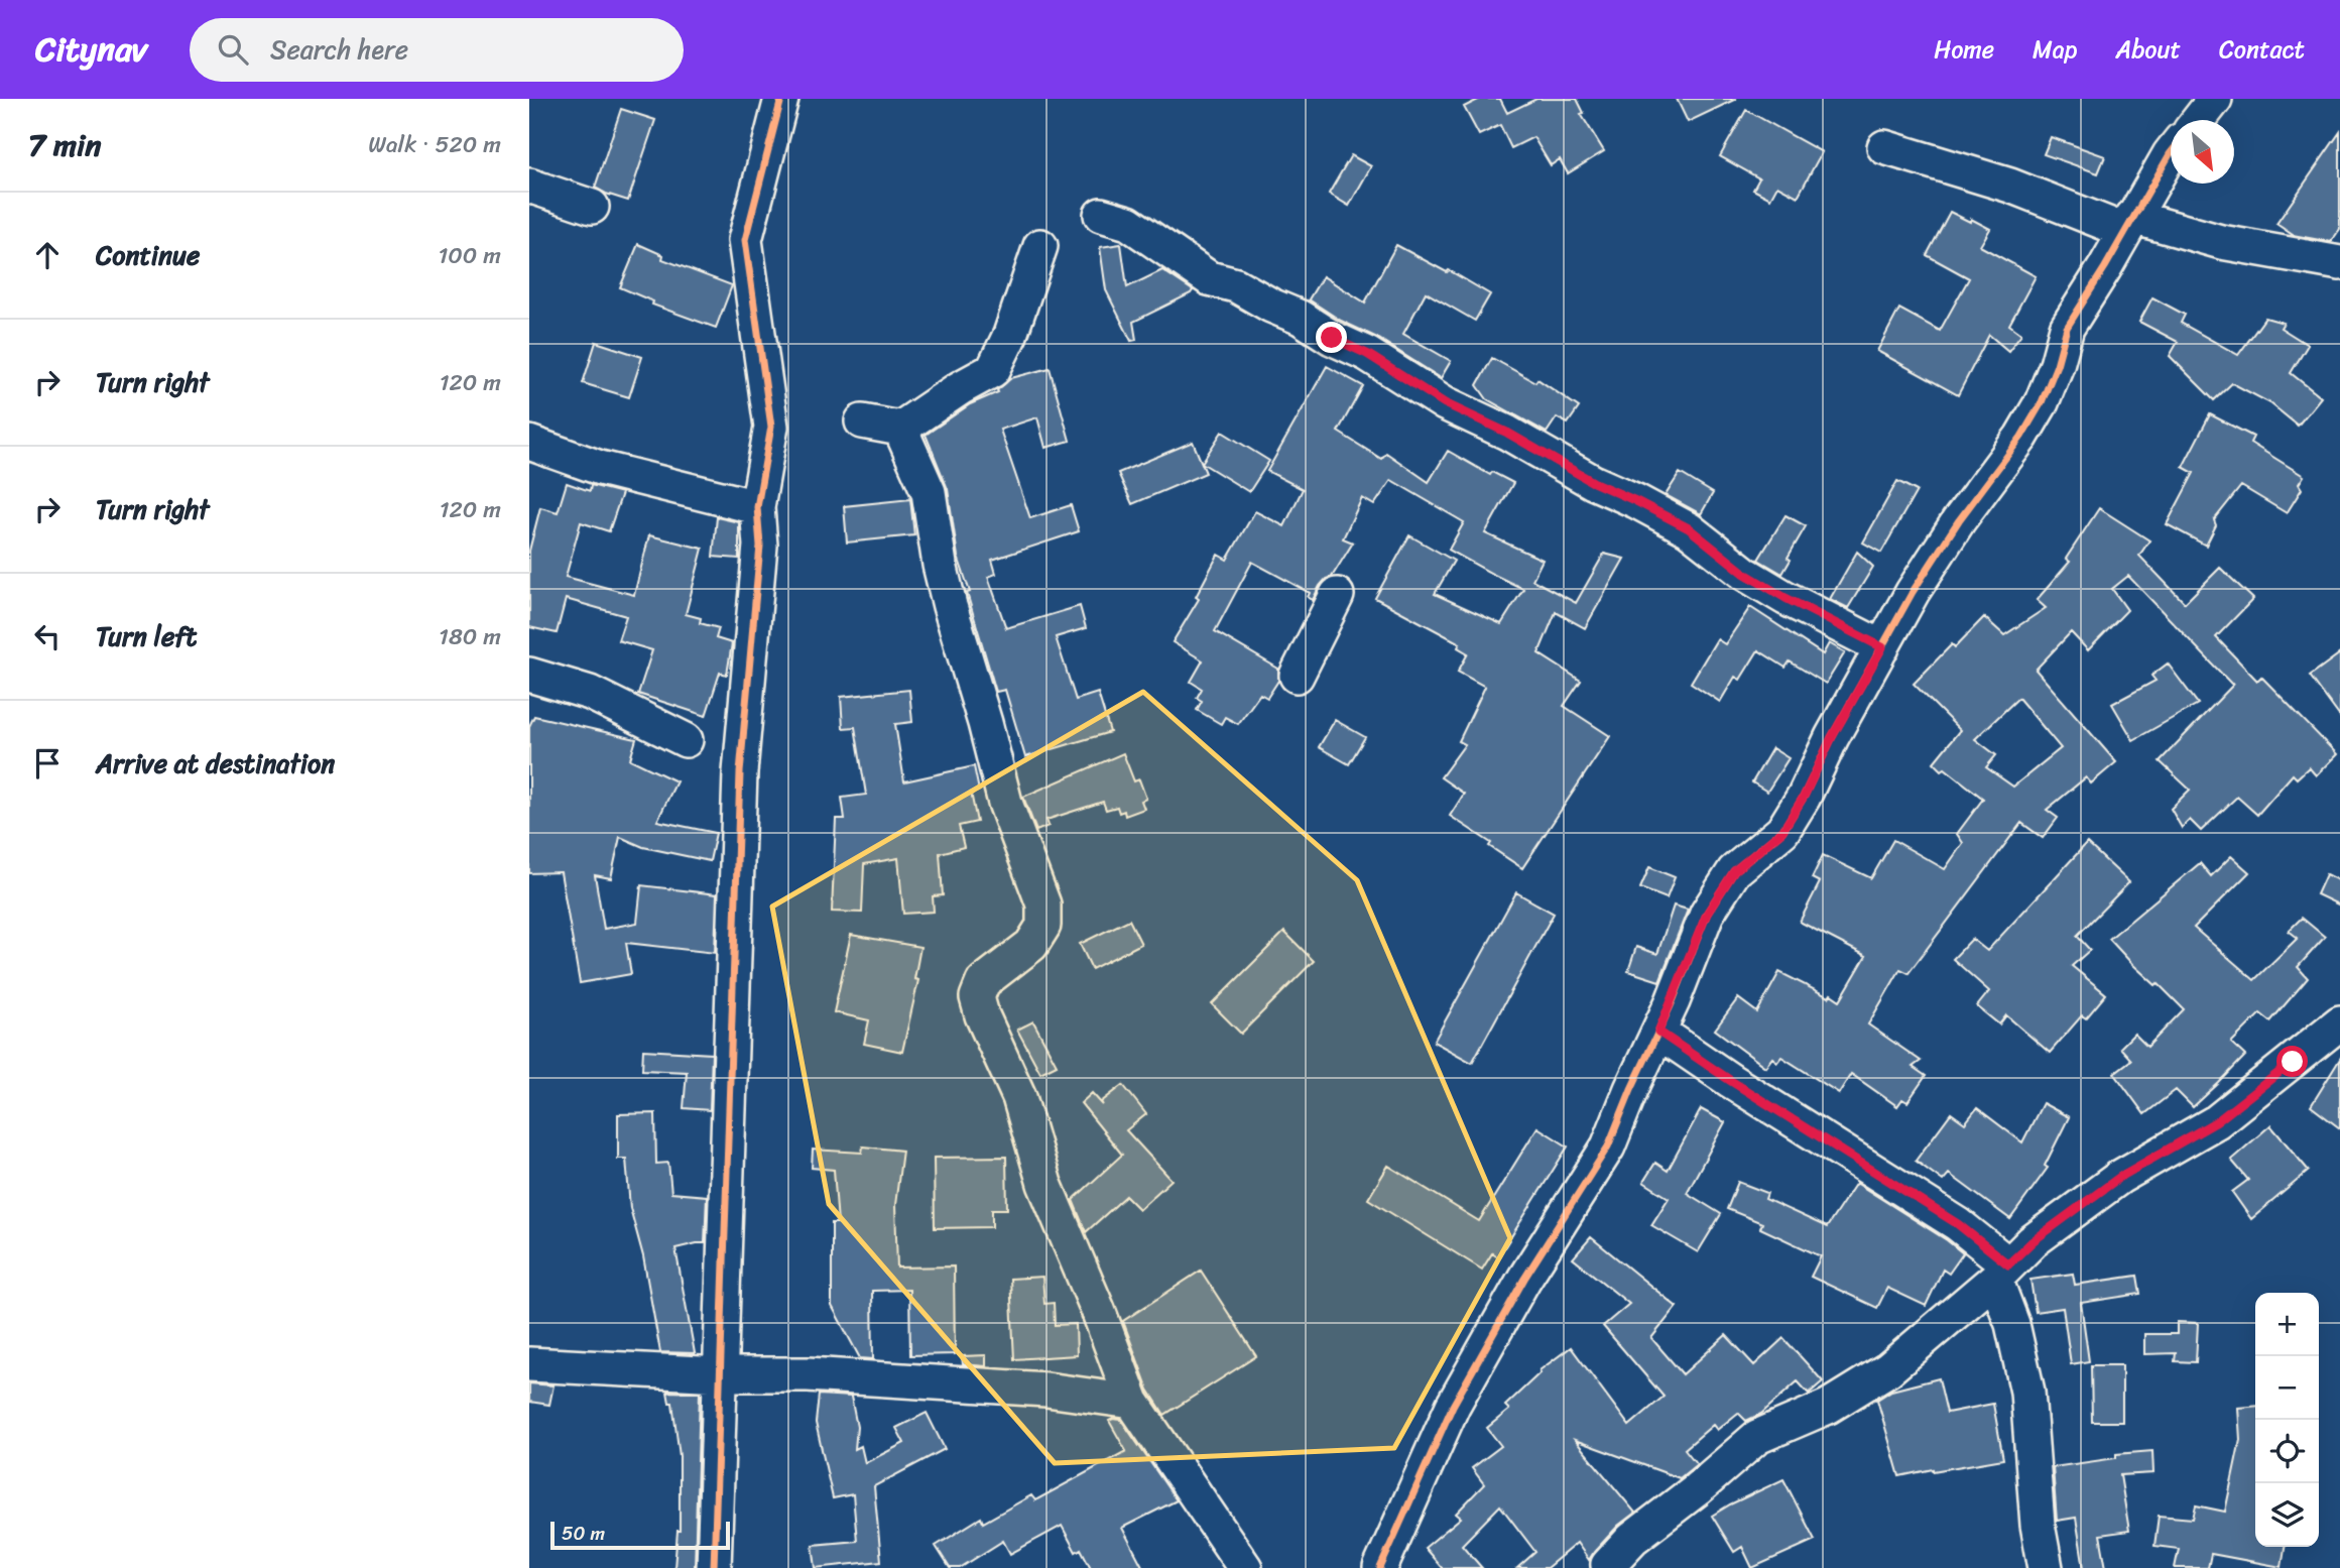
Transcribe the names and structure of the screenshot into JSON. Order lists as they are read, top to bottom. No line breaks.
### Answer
{"scale_bar":"50 m","north":"bottom right","page":{"header":"Citynav","search":"Search here","nav":["Home","Map","About","Contact"],"heading":["7 min","Walk · 520 m"],"list":[["Continue","100 m"],["Turn right","120 m"],["Turn right","120 m"],["Turn left","180 m"],"Arrive at destination"],"map_buttons":["+","−"],"scale":"50 m"}}
